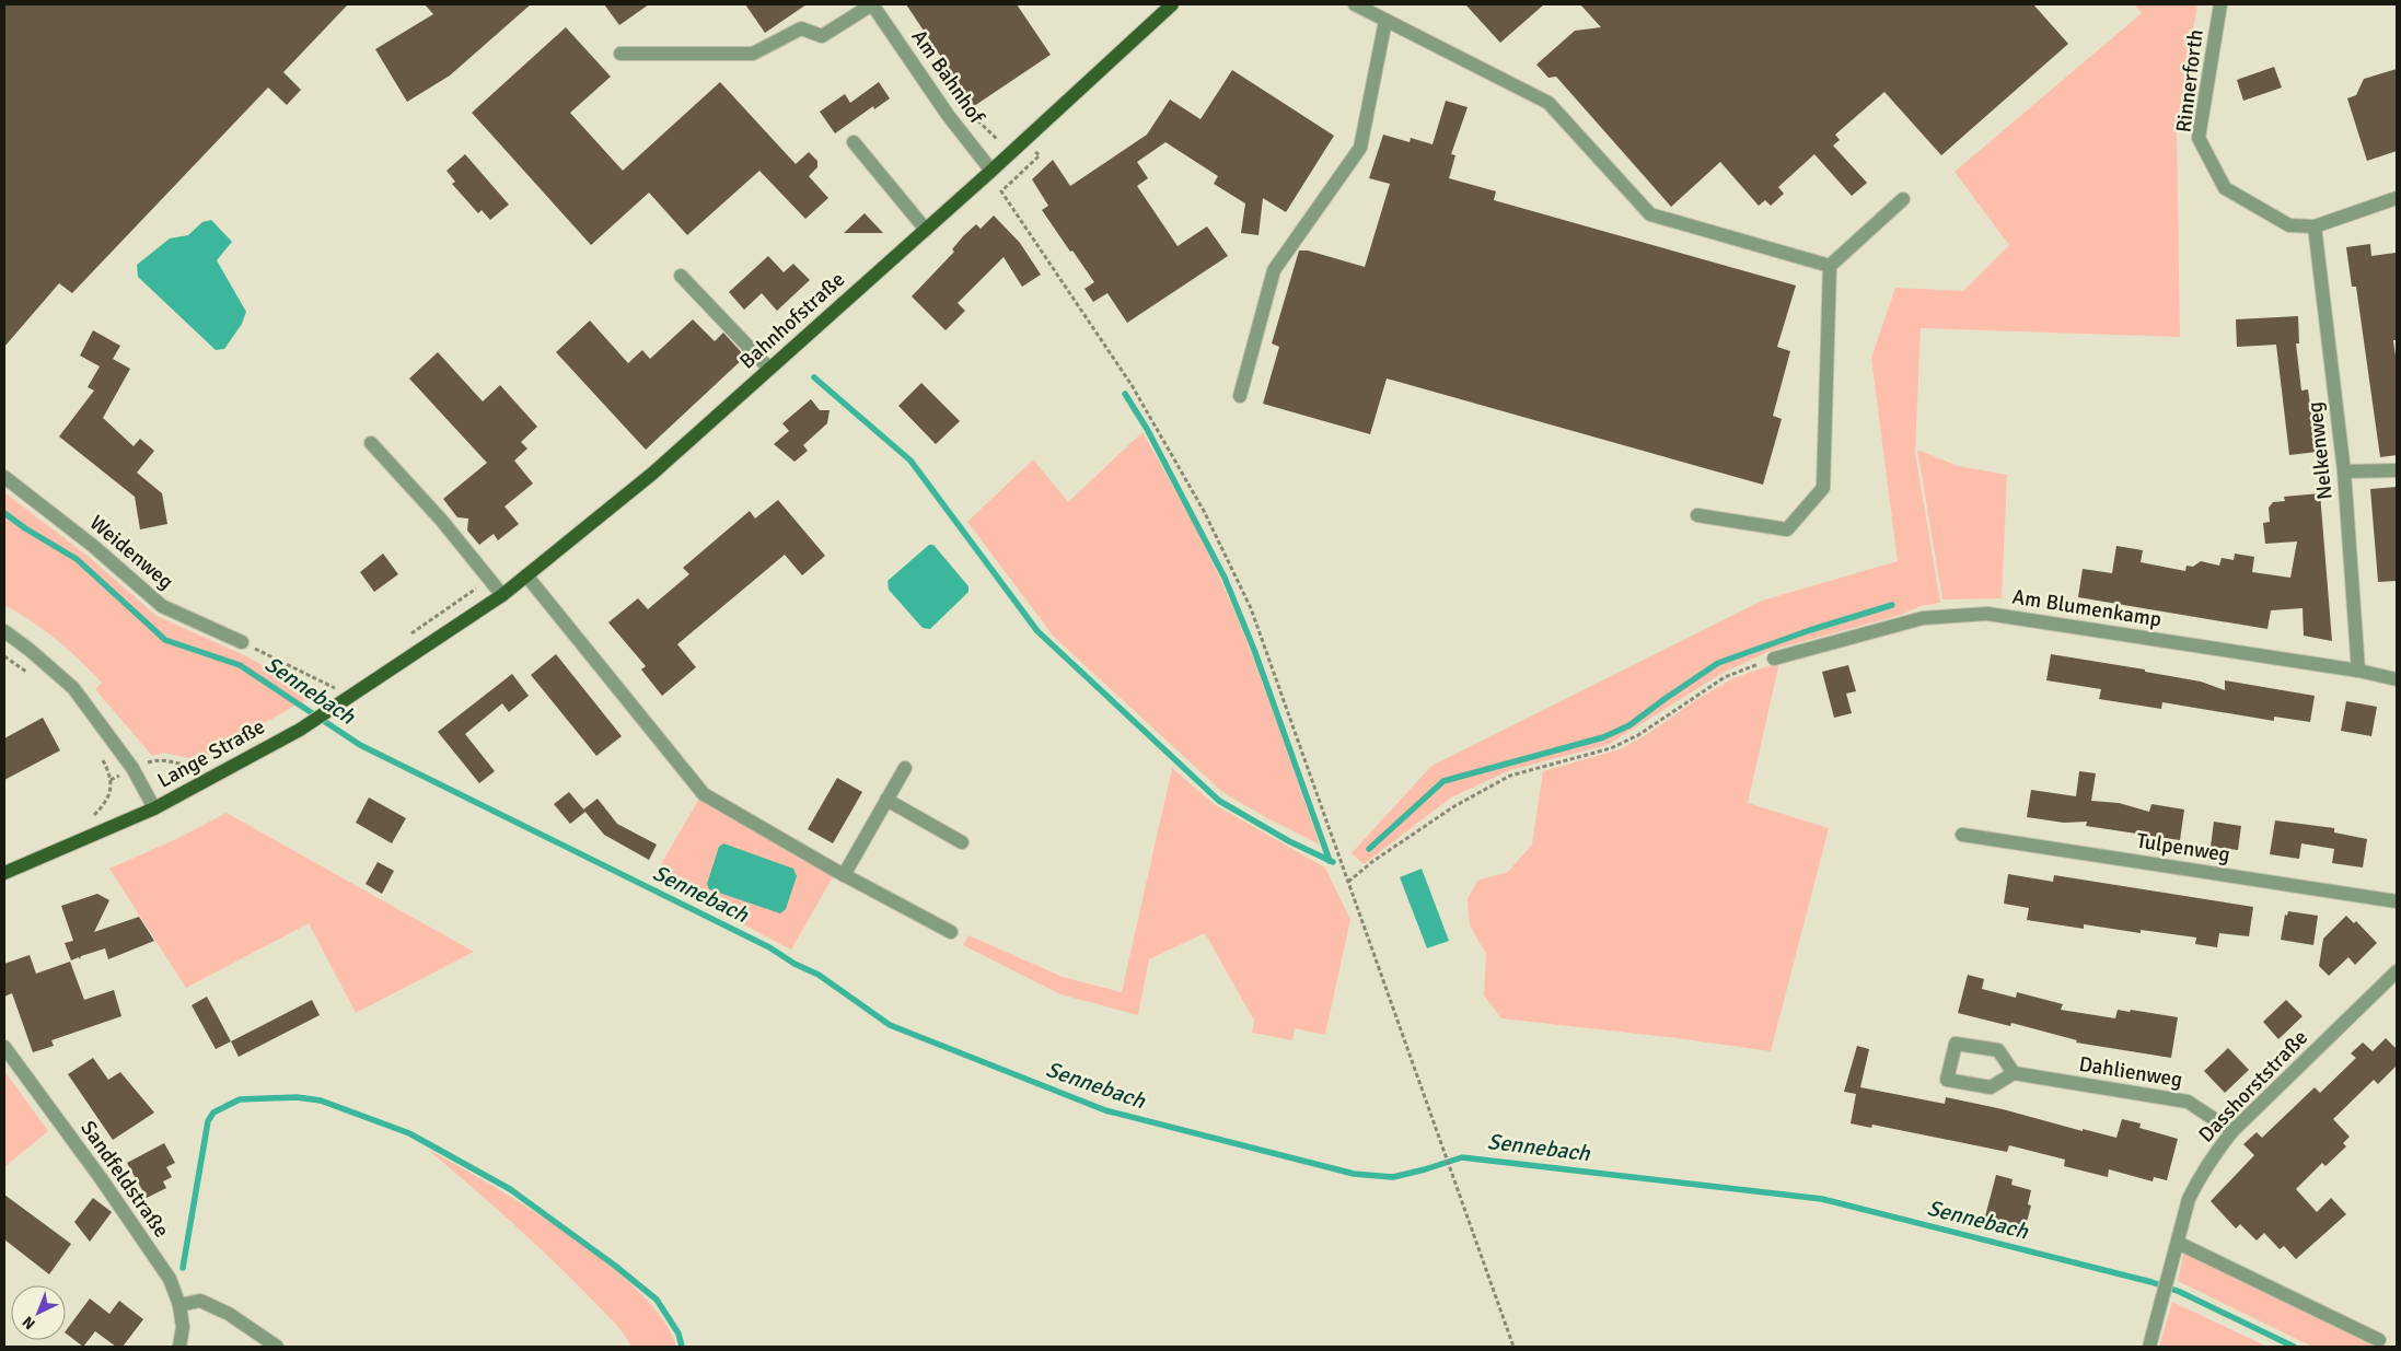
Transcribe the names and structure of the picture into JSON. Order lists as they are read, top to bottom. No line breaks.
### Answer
{"streets":{"main road":["Bahnhofstraße","Lange Straße"],"street":["Am Bahnhof","Rinnerforth","Nelkenweg","Weidenweg","Am Blumenkamp","Tulpenweg","Dahlienweg","Dasshorststraße","Sandfeldstraße"]},"crossings":[["Am Bahnhof","Bahnhofstraße"],["Rinnerforth","Nelkenweg"],["Bahnhofstraße","Lange Straße"],["Nelkenweg","Am Blumenkamp"],["Dahlienweg","Dasshorststraße"]],"water":["Sennebach"],"north":"bottom left"}
